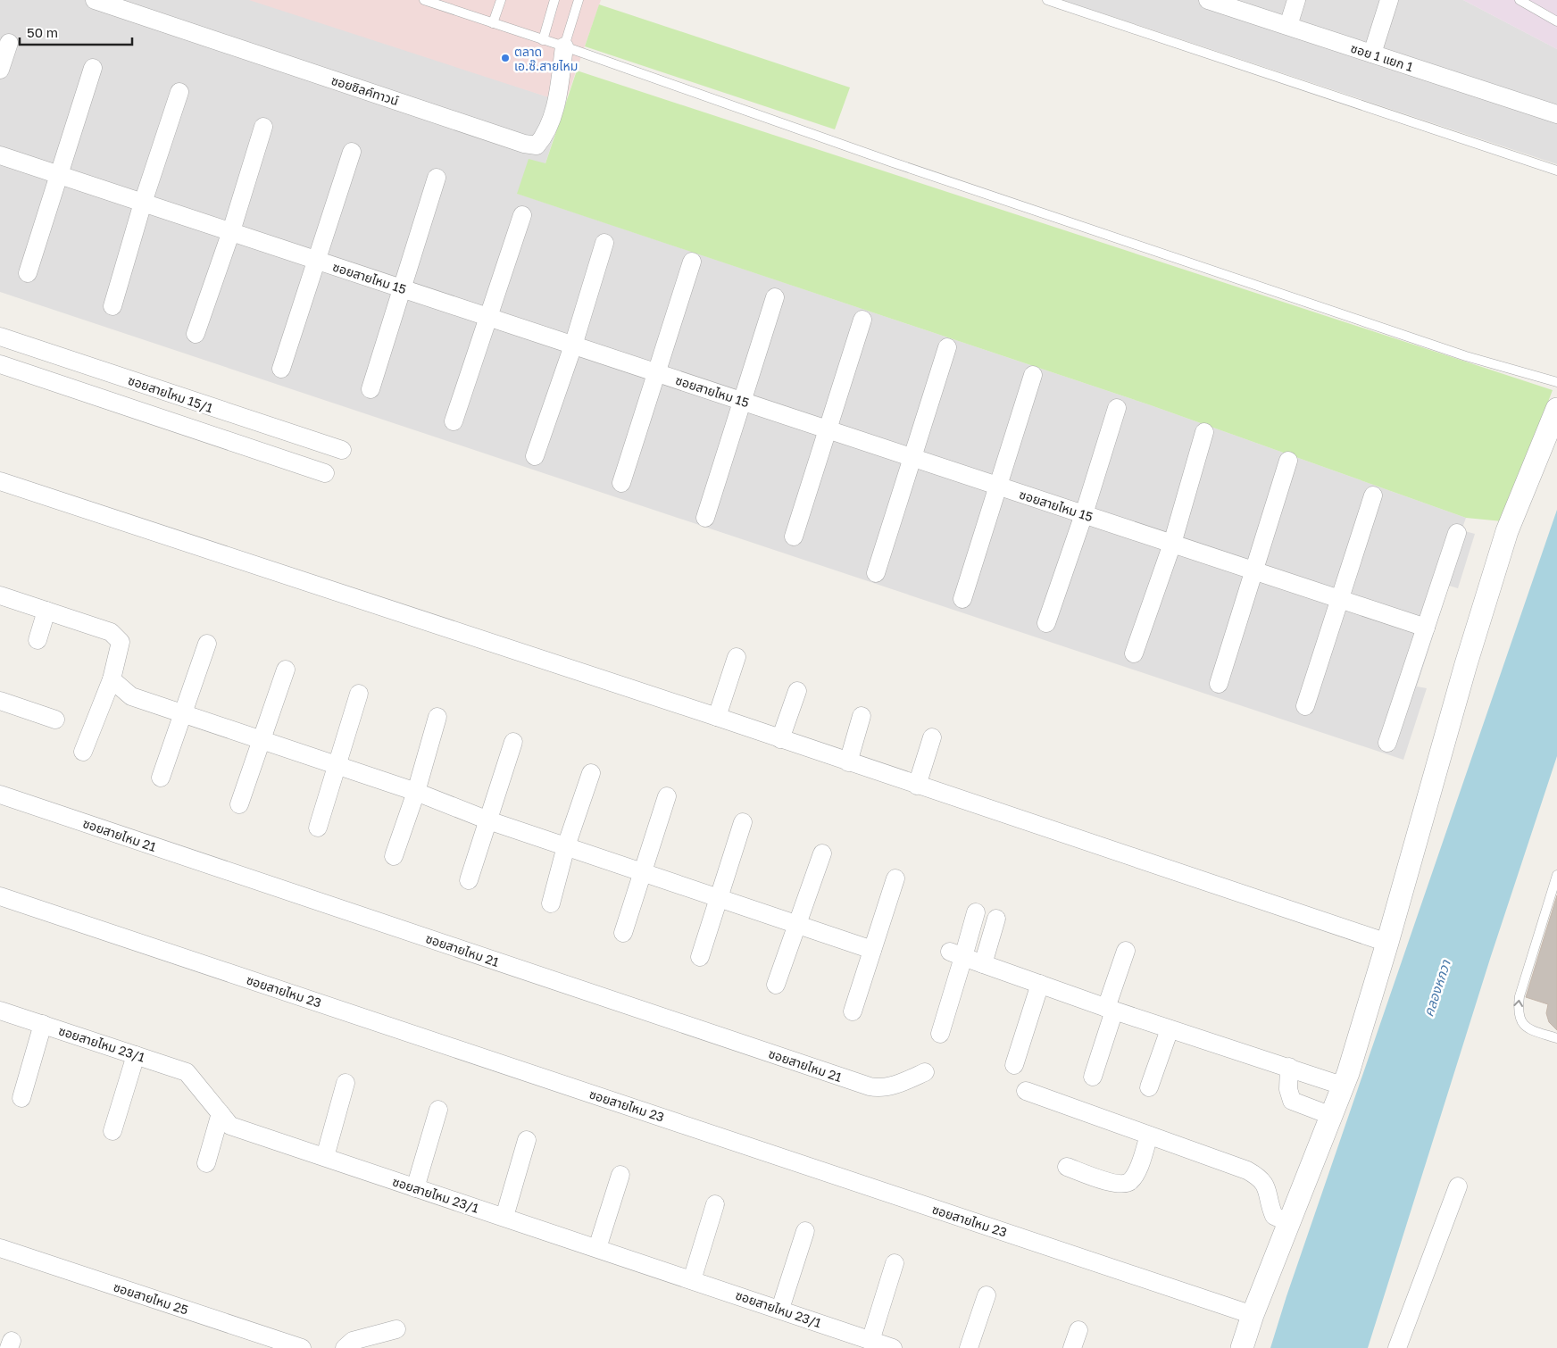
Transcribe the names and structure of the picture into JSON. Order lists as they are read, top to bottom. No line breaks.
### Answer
{"streets":{"street":["ซอย 1 แยก 1","ซอยซิลค์ทาวน์","ซอยสายไหม 15","ซอยสายไหม 15/1","ซอยสายไหม 21","ซอยสายไหม 23","ซอยสายไหม 23/1","ซอยสายไหม 25"]},"water":["คลองหกวา"],"places":["ตลาด เอ.ซ๊.สายไหม"],"scale_bar":"50 m"}
